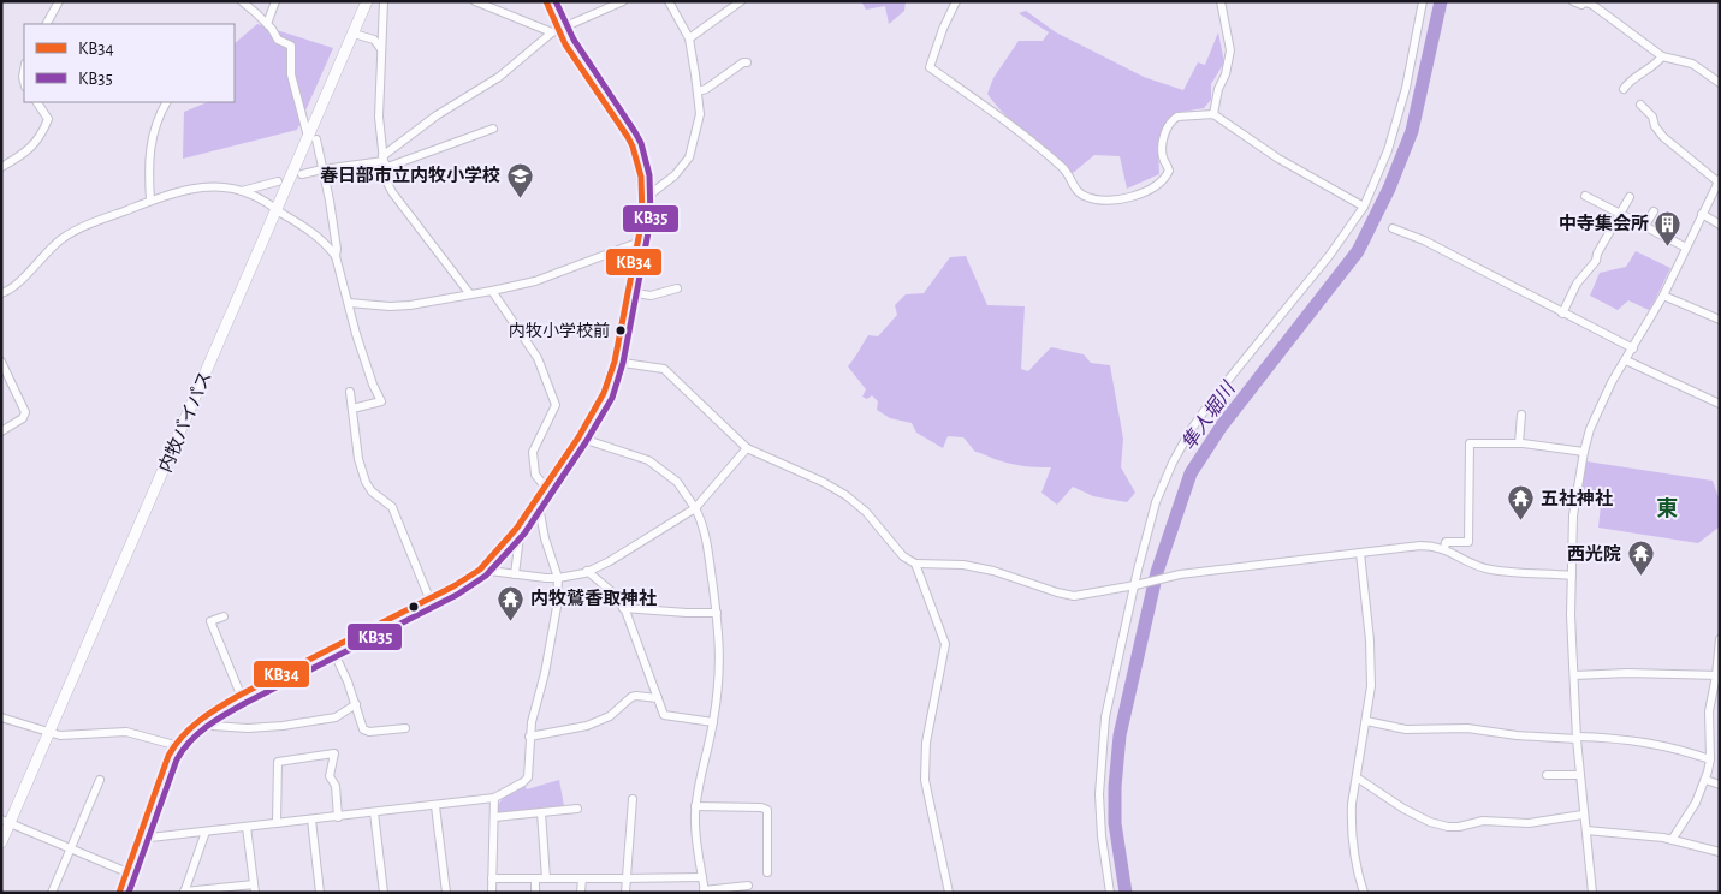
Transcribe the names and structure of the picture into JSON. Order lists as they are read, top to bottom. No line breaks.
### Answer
{"streets":{"main road":["内牧バイパス"]},"districts":["東"],"water":["隼人堀川"],"places":{"school or university":["春日部市立内牧小学校"],"building":["中寺集会所"],"other":["内牧小学校前"],"temple":["五社神社","西光院","内牧鷲香取神社"]},"lines":["transit line KB34","transit line KB35"],"legend":["KB34","KB35"]}
